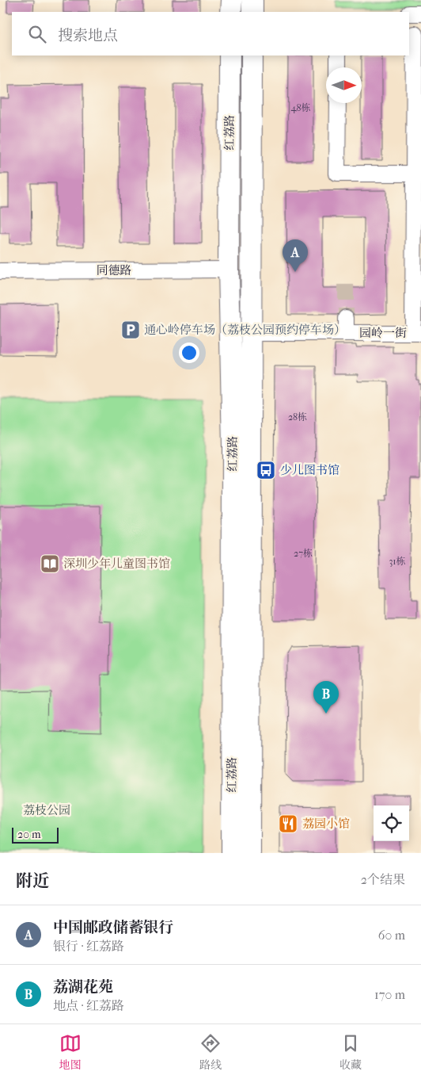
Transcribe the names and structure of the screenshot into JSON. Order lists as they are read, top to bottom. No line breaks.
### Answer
{"streets":{"main road":["红荔路"],"street":["同德路","园岭一街"]},"crossings":[["红荔路","同德路"],["红荔路","园岭一街"]],"parks":["荔枝公园"],"places":{"parking":["通心岭停车场（荔枝公园预约停车场）"],"bus stop":["少儿图书馆"],"library":["深圳少年儿童图书馆"],"restaurant":["荔园小馆"]},"house_numbers":["48栋","28栋","27栋","31栋"],"scale_bar":"20 m","north":"right","page":{"search":"搜索地点","pins":["A","B"],"scale":"20 m","heading":["附近","2个结果"],"list":[{"mark":"A","name":"中国邮政储蓄银行","note":"银行 · 红荔路","value":"60 m"},{"mark":"B","name":"荔湖花苑","note":"地点 · 红荔路","value":"170 m"}],"nav":["地图","路线","收藏"]}}
